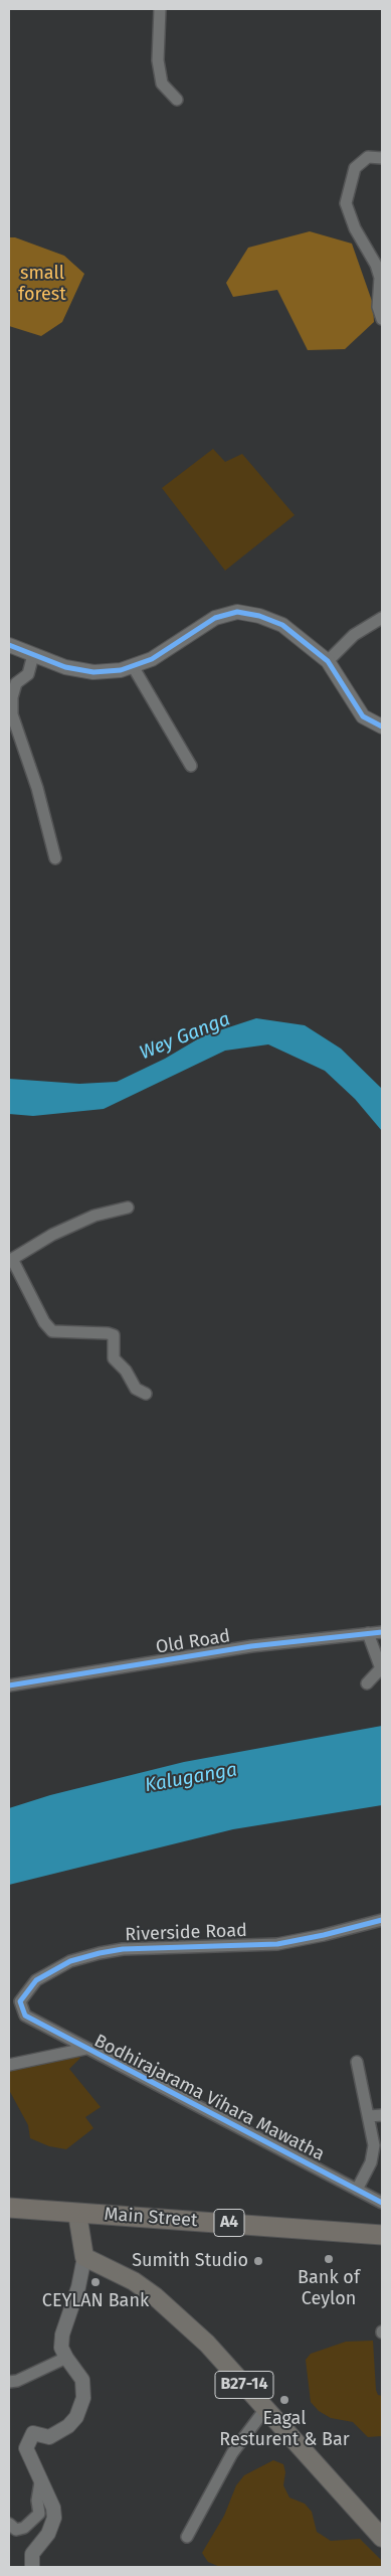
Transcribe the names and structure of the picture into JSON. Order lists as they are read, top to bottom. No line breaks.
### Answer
{"streets":{"highway":["Main Street","A4"],"main road":["B27-14"],"street":["Old Road","Riverside Road","Bodhirajarama Vihara Mawatha"]},"crossings":[["Riverside Road","Bodhirajarama Vihara Mawatha"]],"water":["Wey Ganga","Kaluganga"],"parks":["small forest"],"places":["Bank of Ceylon","Sumith Studio","CEYLAN Bank","Eagal Resturent & Bar"]}
